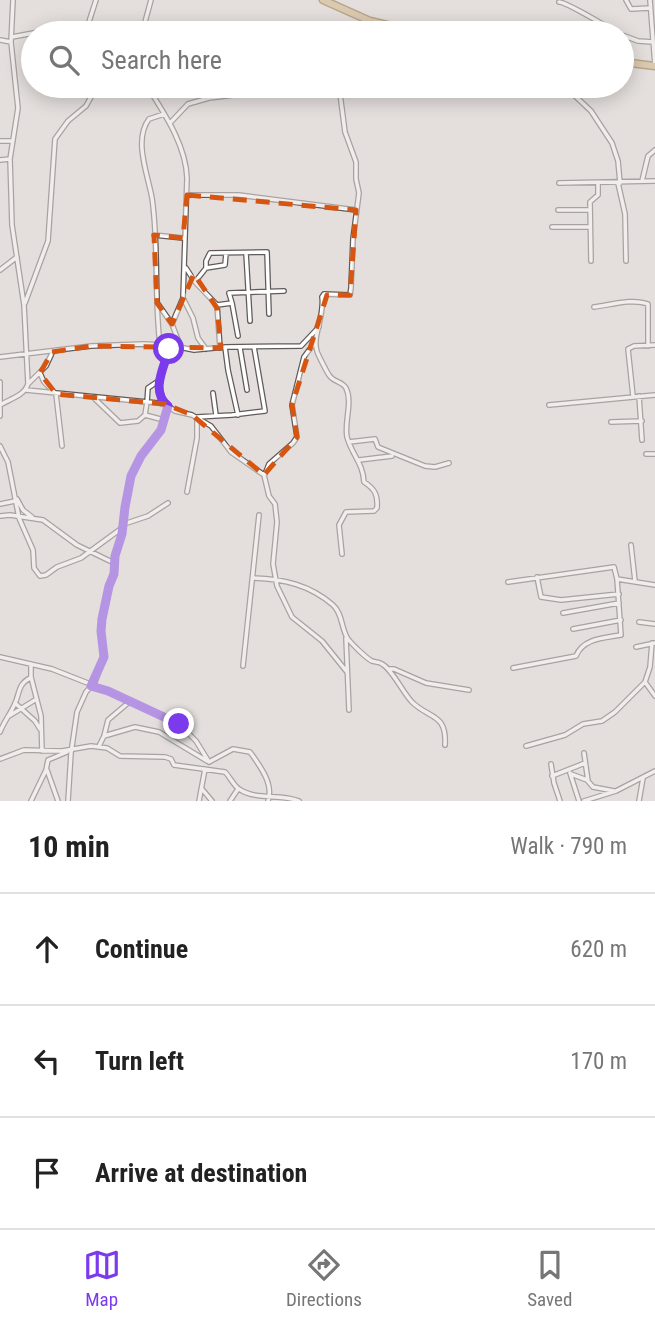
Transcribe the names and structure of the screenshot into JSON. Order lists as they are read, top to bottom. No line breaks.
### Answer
{"page":{"search":"Search here","heading":["10 min","Walk · 790 m"],"list":[["Continue","620 m"],["Turn left","170 m"],"Arrive at destination"],"nav":["Map","Directions","Saved"]}}
